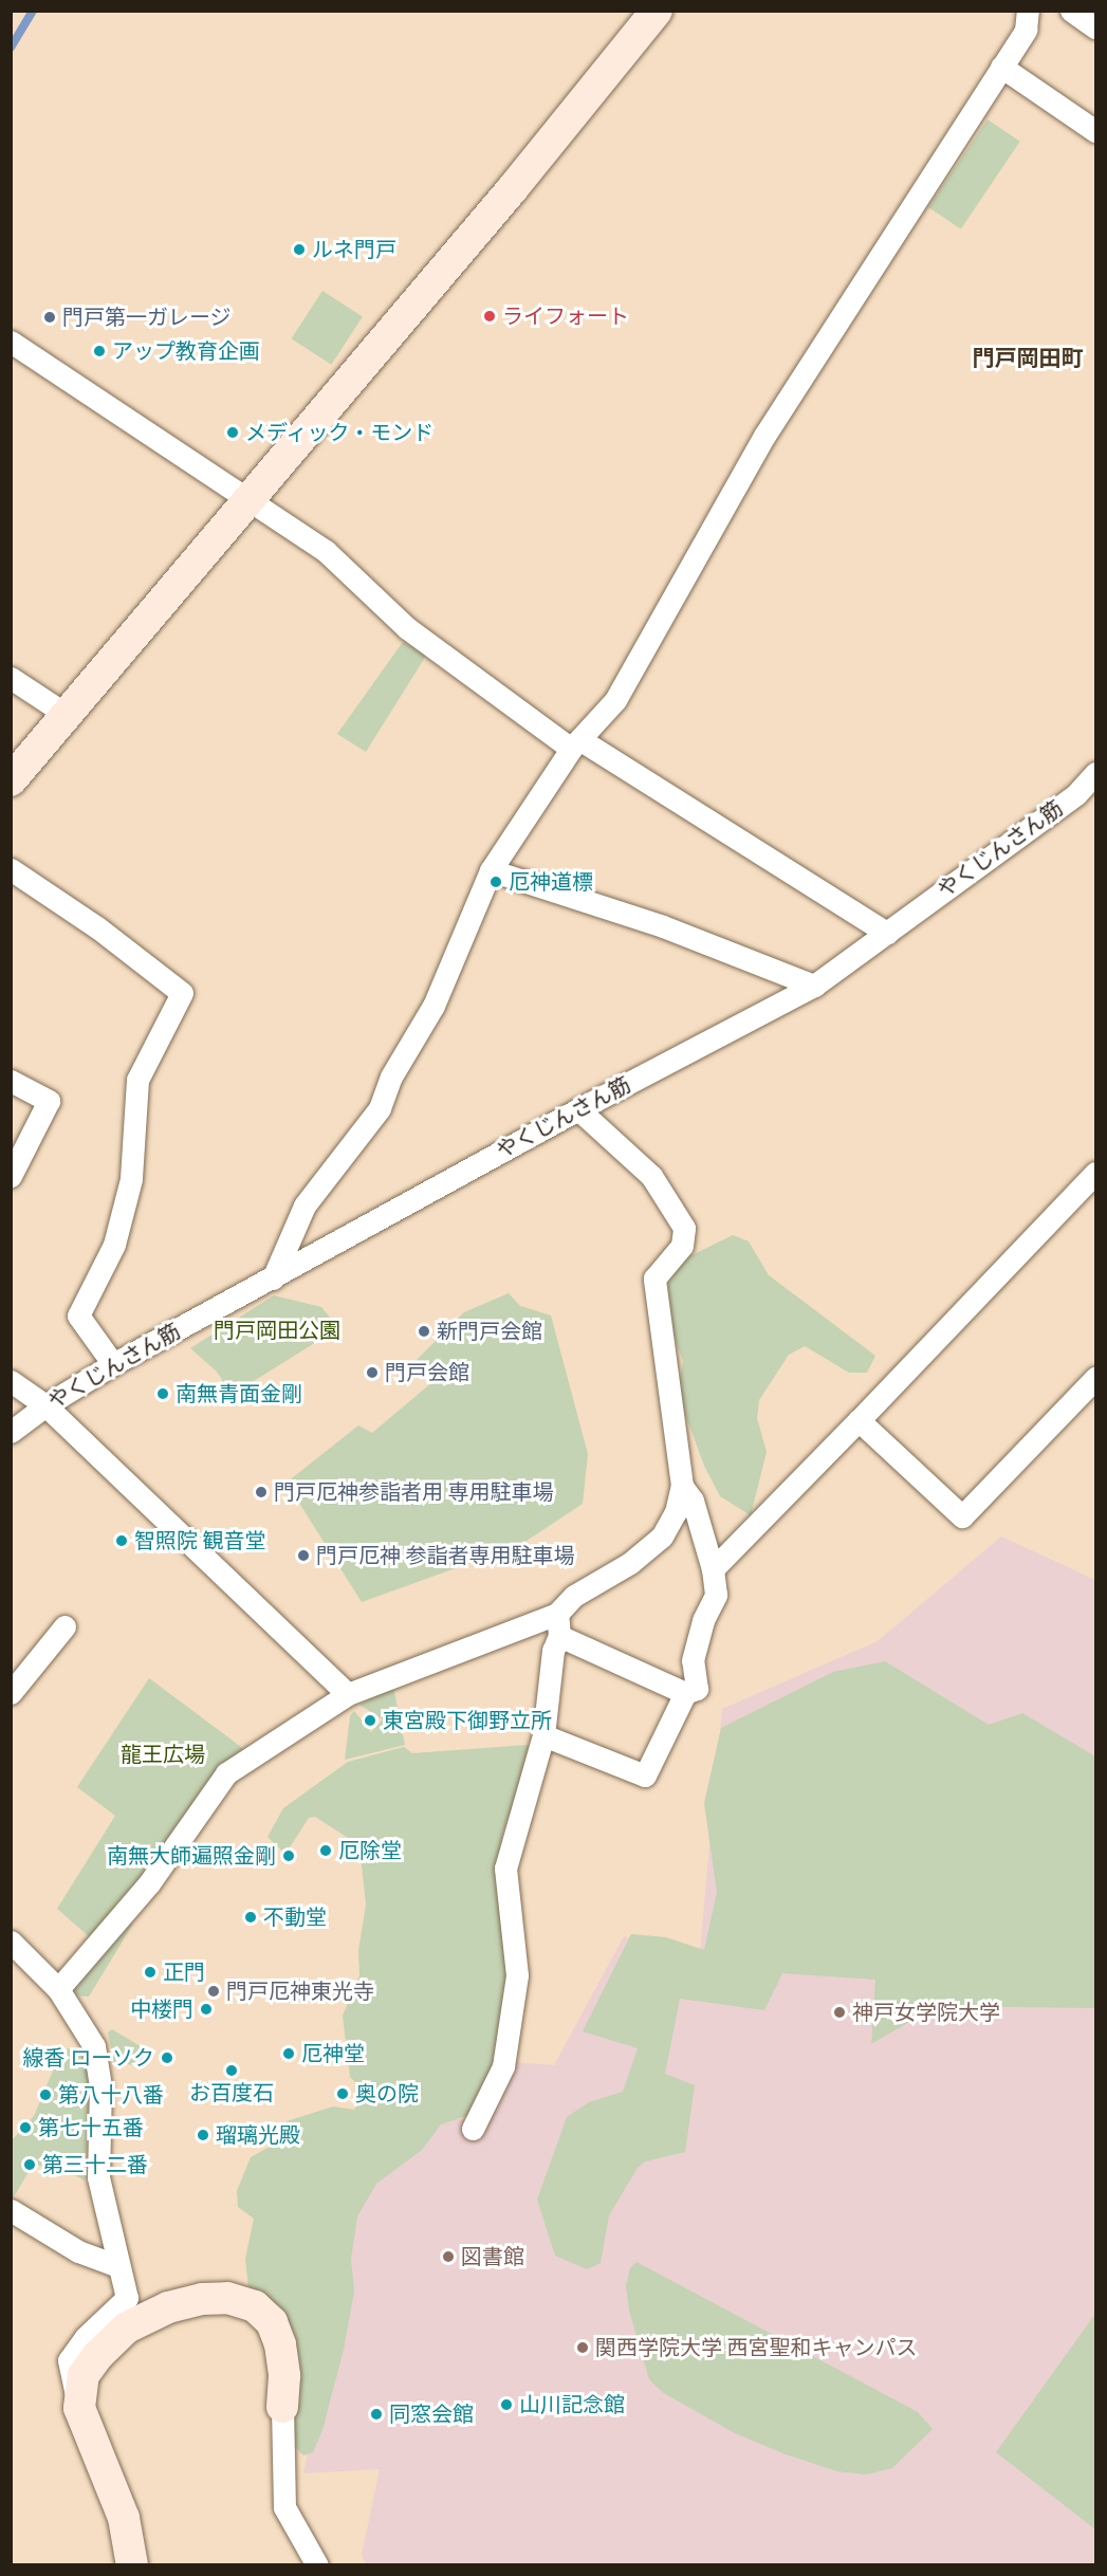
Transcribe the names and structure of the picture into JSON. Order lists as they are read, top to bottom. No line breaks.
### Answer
{"streets":{"street":["やくじんさん筋"]},"districts":["門戸岡田町"],"parks":["門戸岡田公園","龍王広場"],"places":["ルネ門戸","ライフォート","門戸第一ガレージ","アップ教育企画","メディック・モンド","厄神道標","新門戸会館","門戸会館","南無青面金剛","門戸厄神参詣者用 専用駐車場","智照院 観音堂","門戸厄神 参詣者専用駐車場","東宮殿下御野立所","厄除堂","南無大師遍照金剛","不動堂","正門","門戸厄神東光寺","中楼門","神戸女学院大学","厄神堂","線香 ローソク","お百度石","奥の院","第八十八番","第七十五番","瑠璃光殿","第三十二番","図書館","関西学院大学 西宮聖和キャンパス","山川記念館","同窓会館"]}
